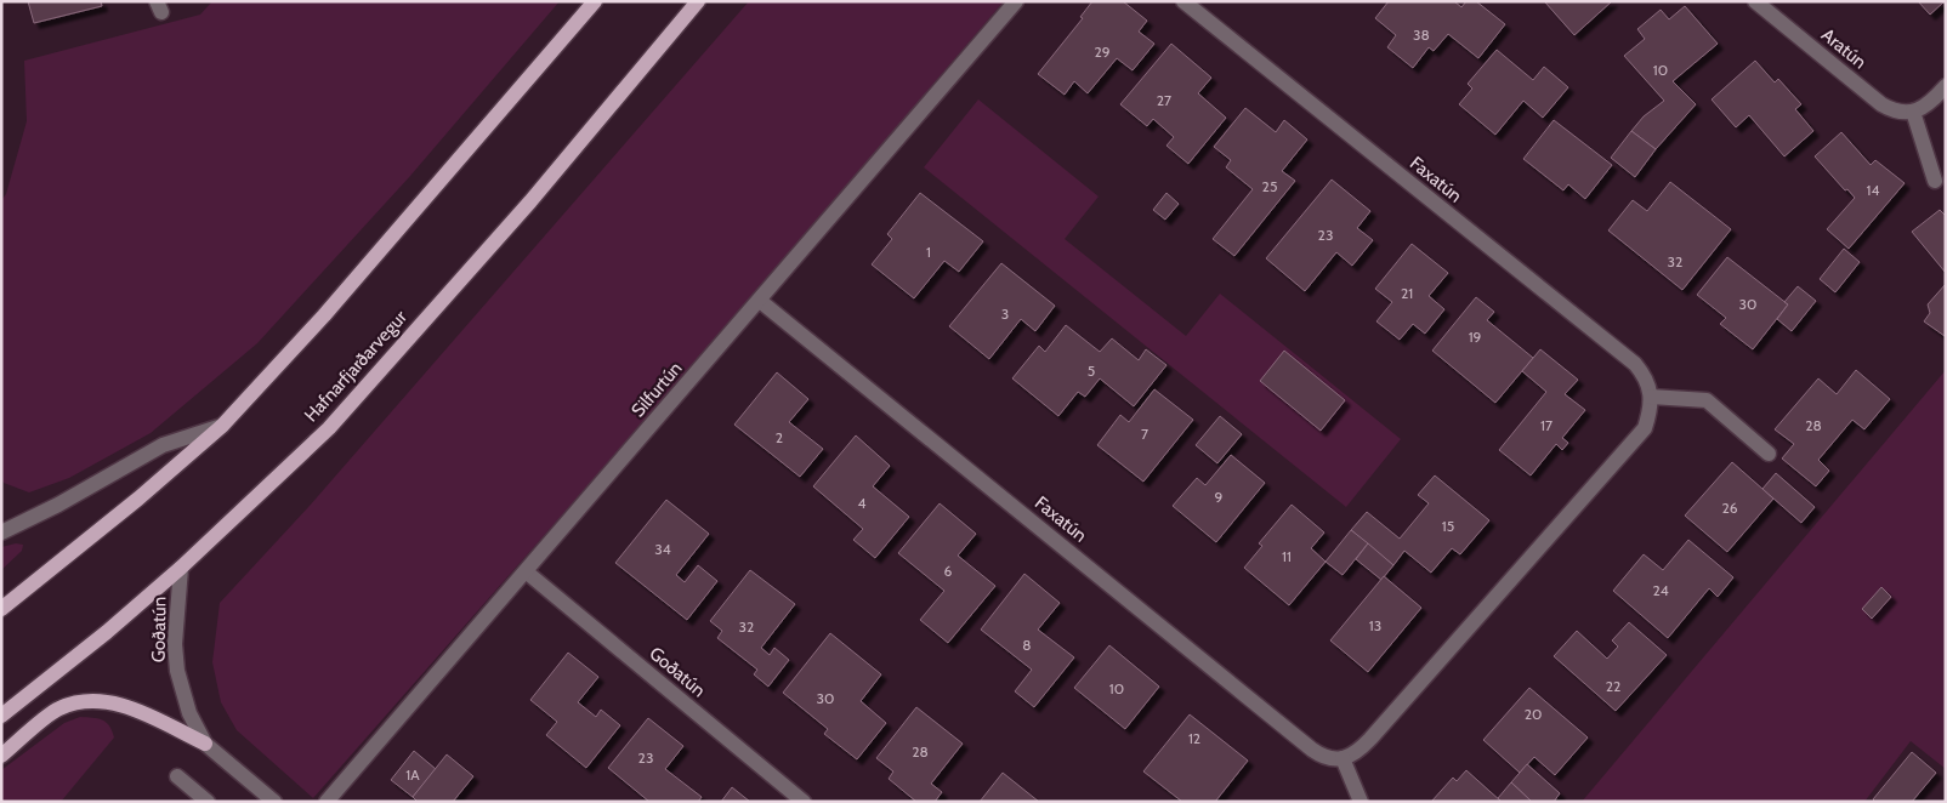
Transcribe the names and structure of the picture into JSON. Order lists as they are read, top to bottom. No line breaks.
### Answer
{"streets":{"main road":["Hafnarfjarðarvegur"],"street":["Aratún","Faxatún","Silfurtún","Goðatún"]},"crossings":[["Faxatún","Silfurtún"],["Hafnarfjarðarvegur","Goðatún"],["Silfurtún","Goðatún"]],"house_numbers":["38","29","10","27","25","14","23","1","32","21","30","3","19","5","17","28","7","2","9","4","26","15","34","11","6","24","13","32","8","22","10","30","20","12","28","23","1A"]}
